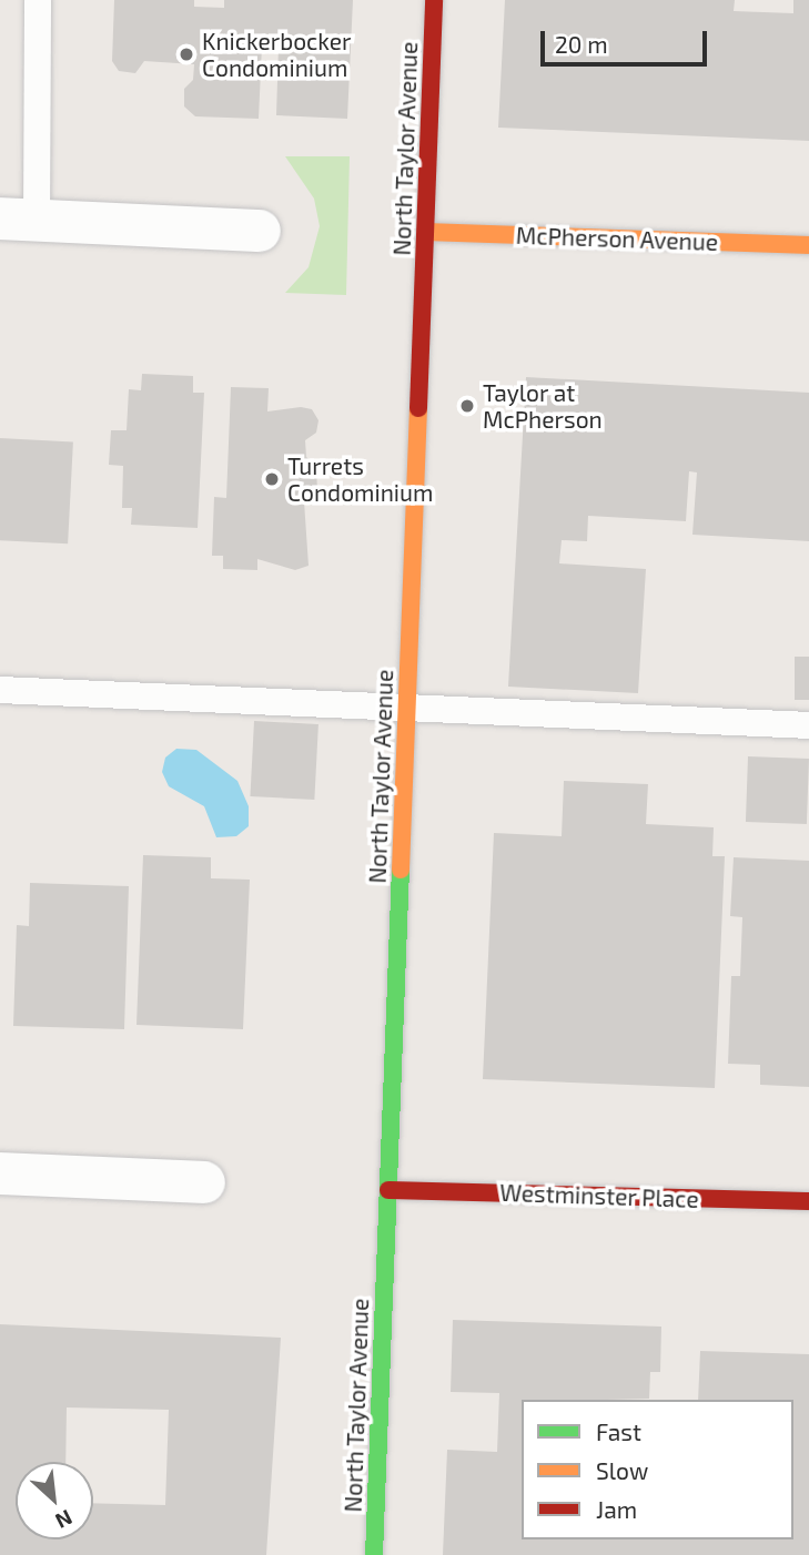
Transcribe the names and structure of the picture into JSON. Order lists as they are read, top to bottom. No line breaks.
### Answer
{"streets":{"street":["North Taylor Avenue","McPherson Avenue","Westminster Place"]},"crossings":[["North Taylor Avenue","McPherson Avenue"],["North Taylor Avenue","Westminster Place"]],"places":["Knickerbocker Condominium","Taylor at McPherson","Turrets Condominium"],"legend":["Fast","Slow","Jam"],"scale_bar":"20 m","north":"bottom right"}
